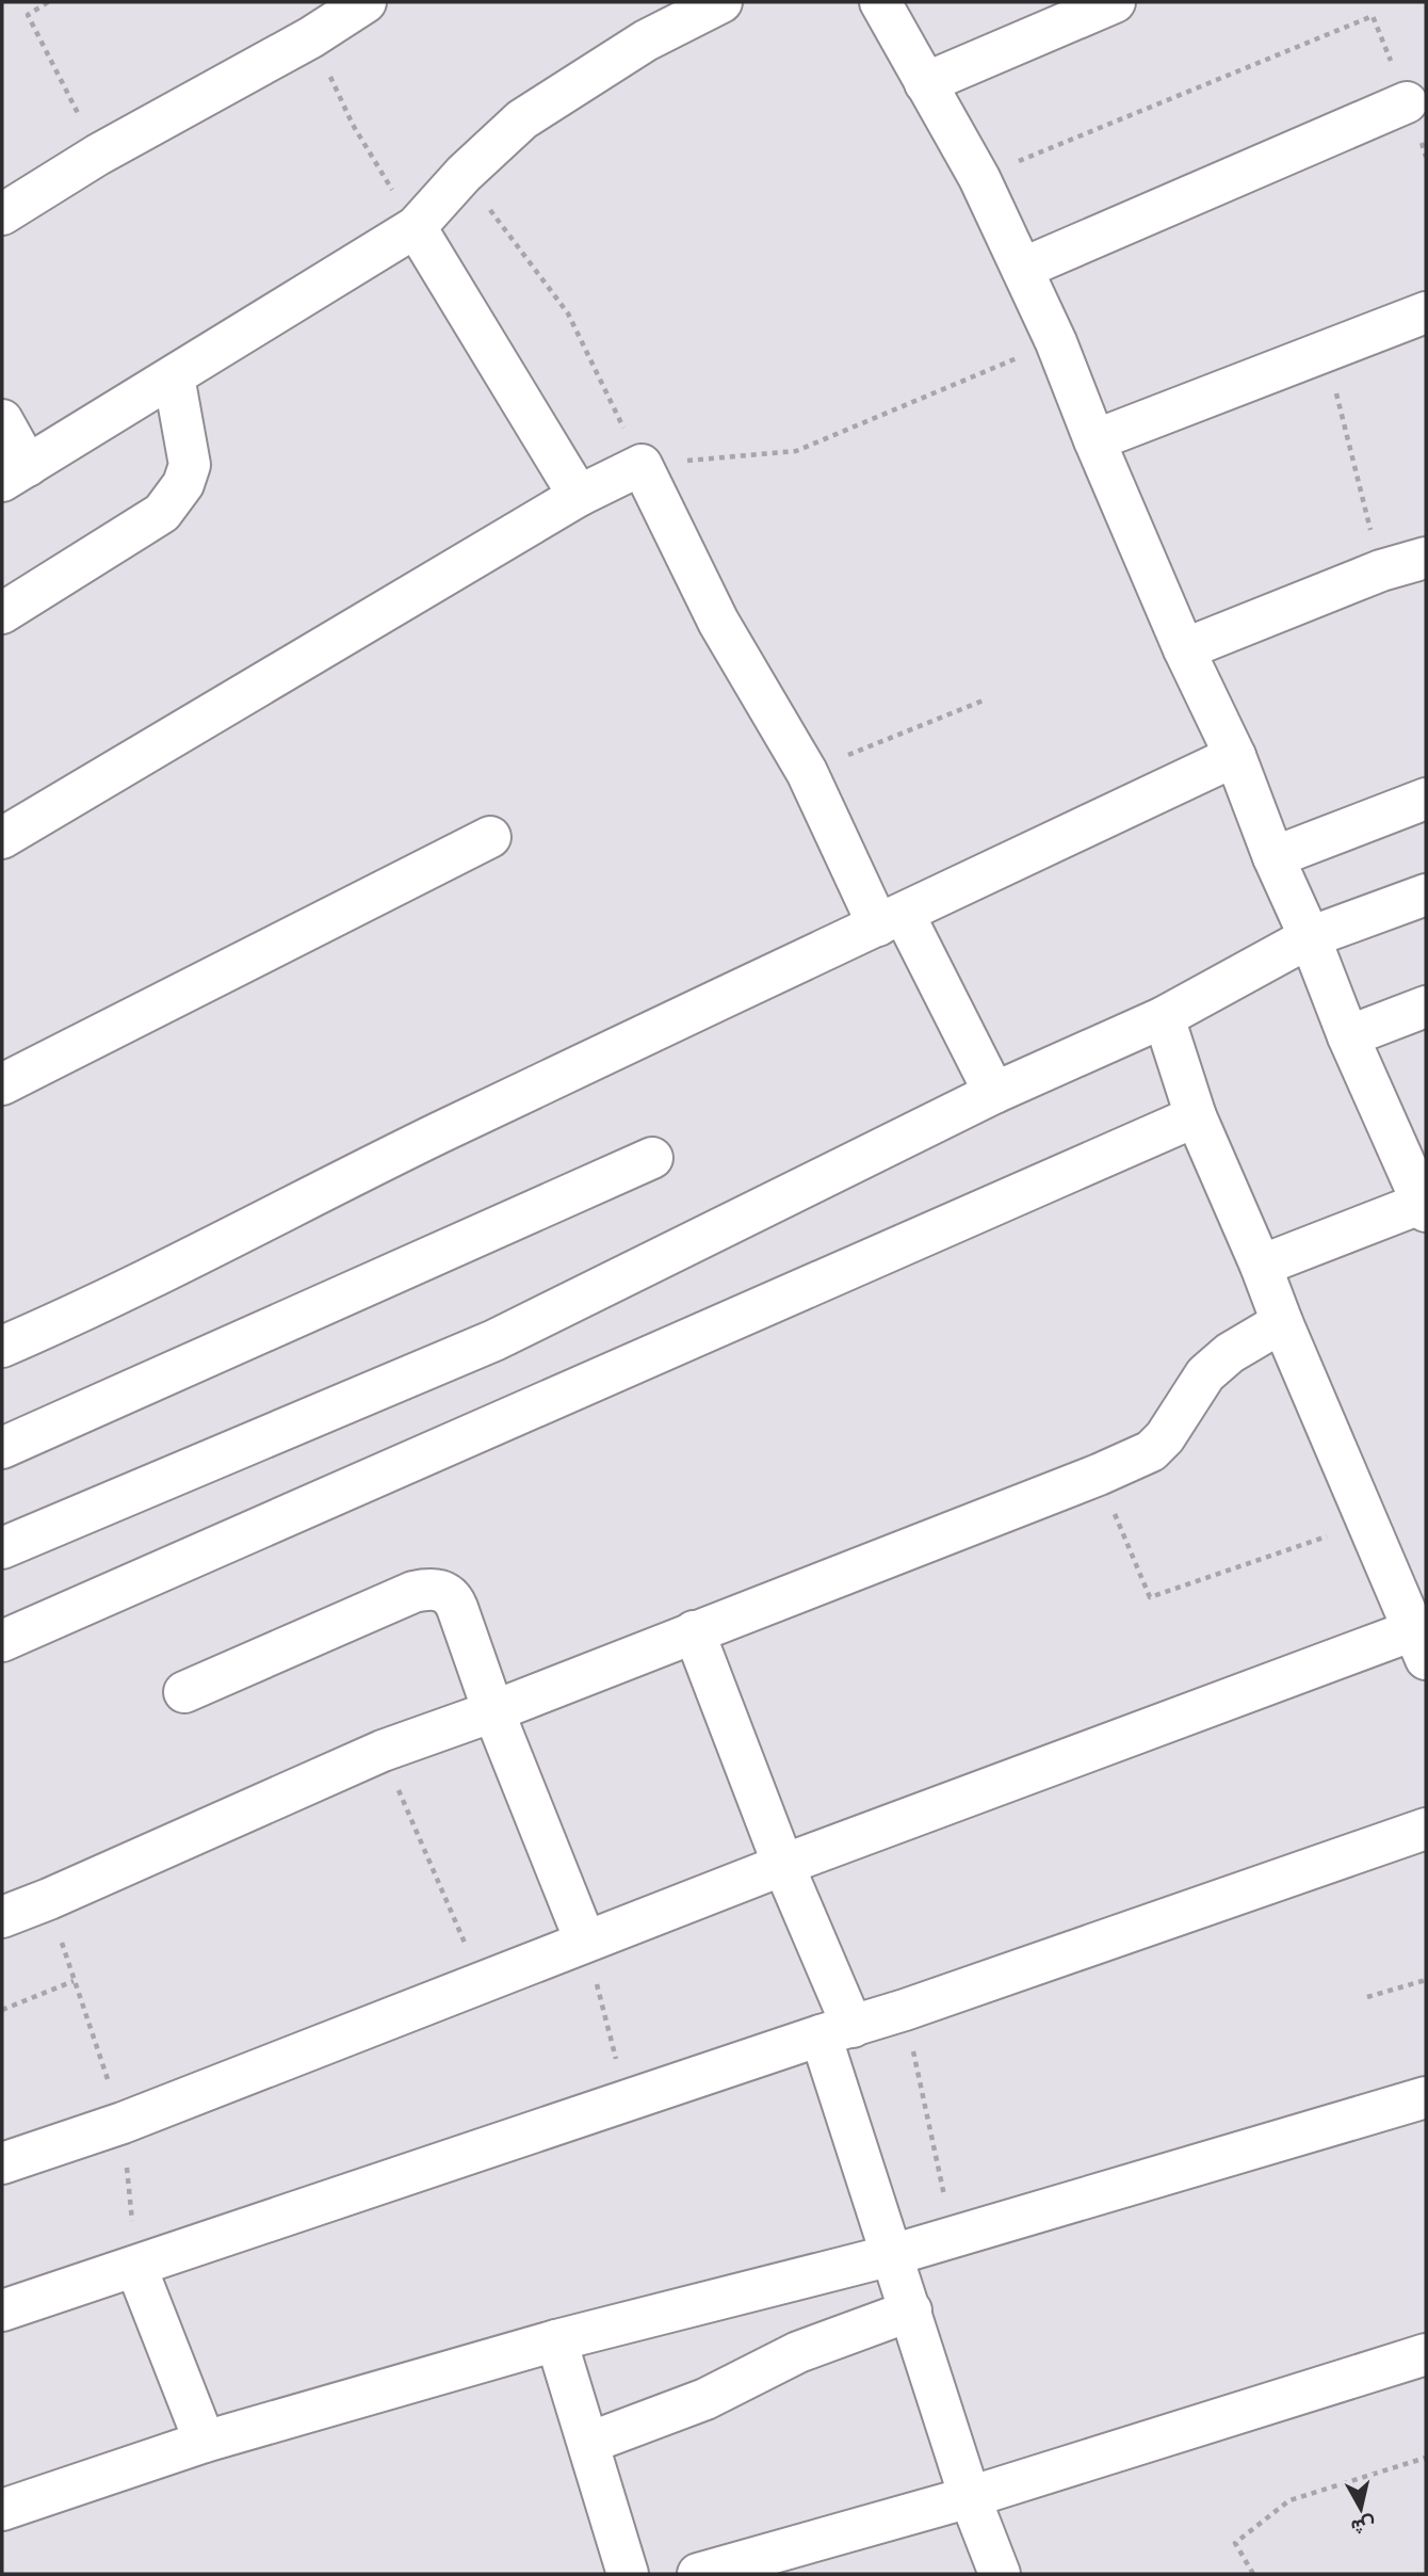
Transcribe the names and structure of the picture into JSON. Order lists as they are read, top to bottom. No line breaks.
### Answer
{"north":"bottom"}
